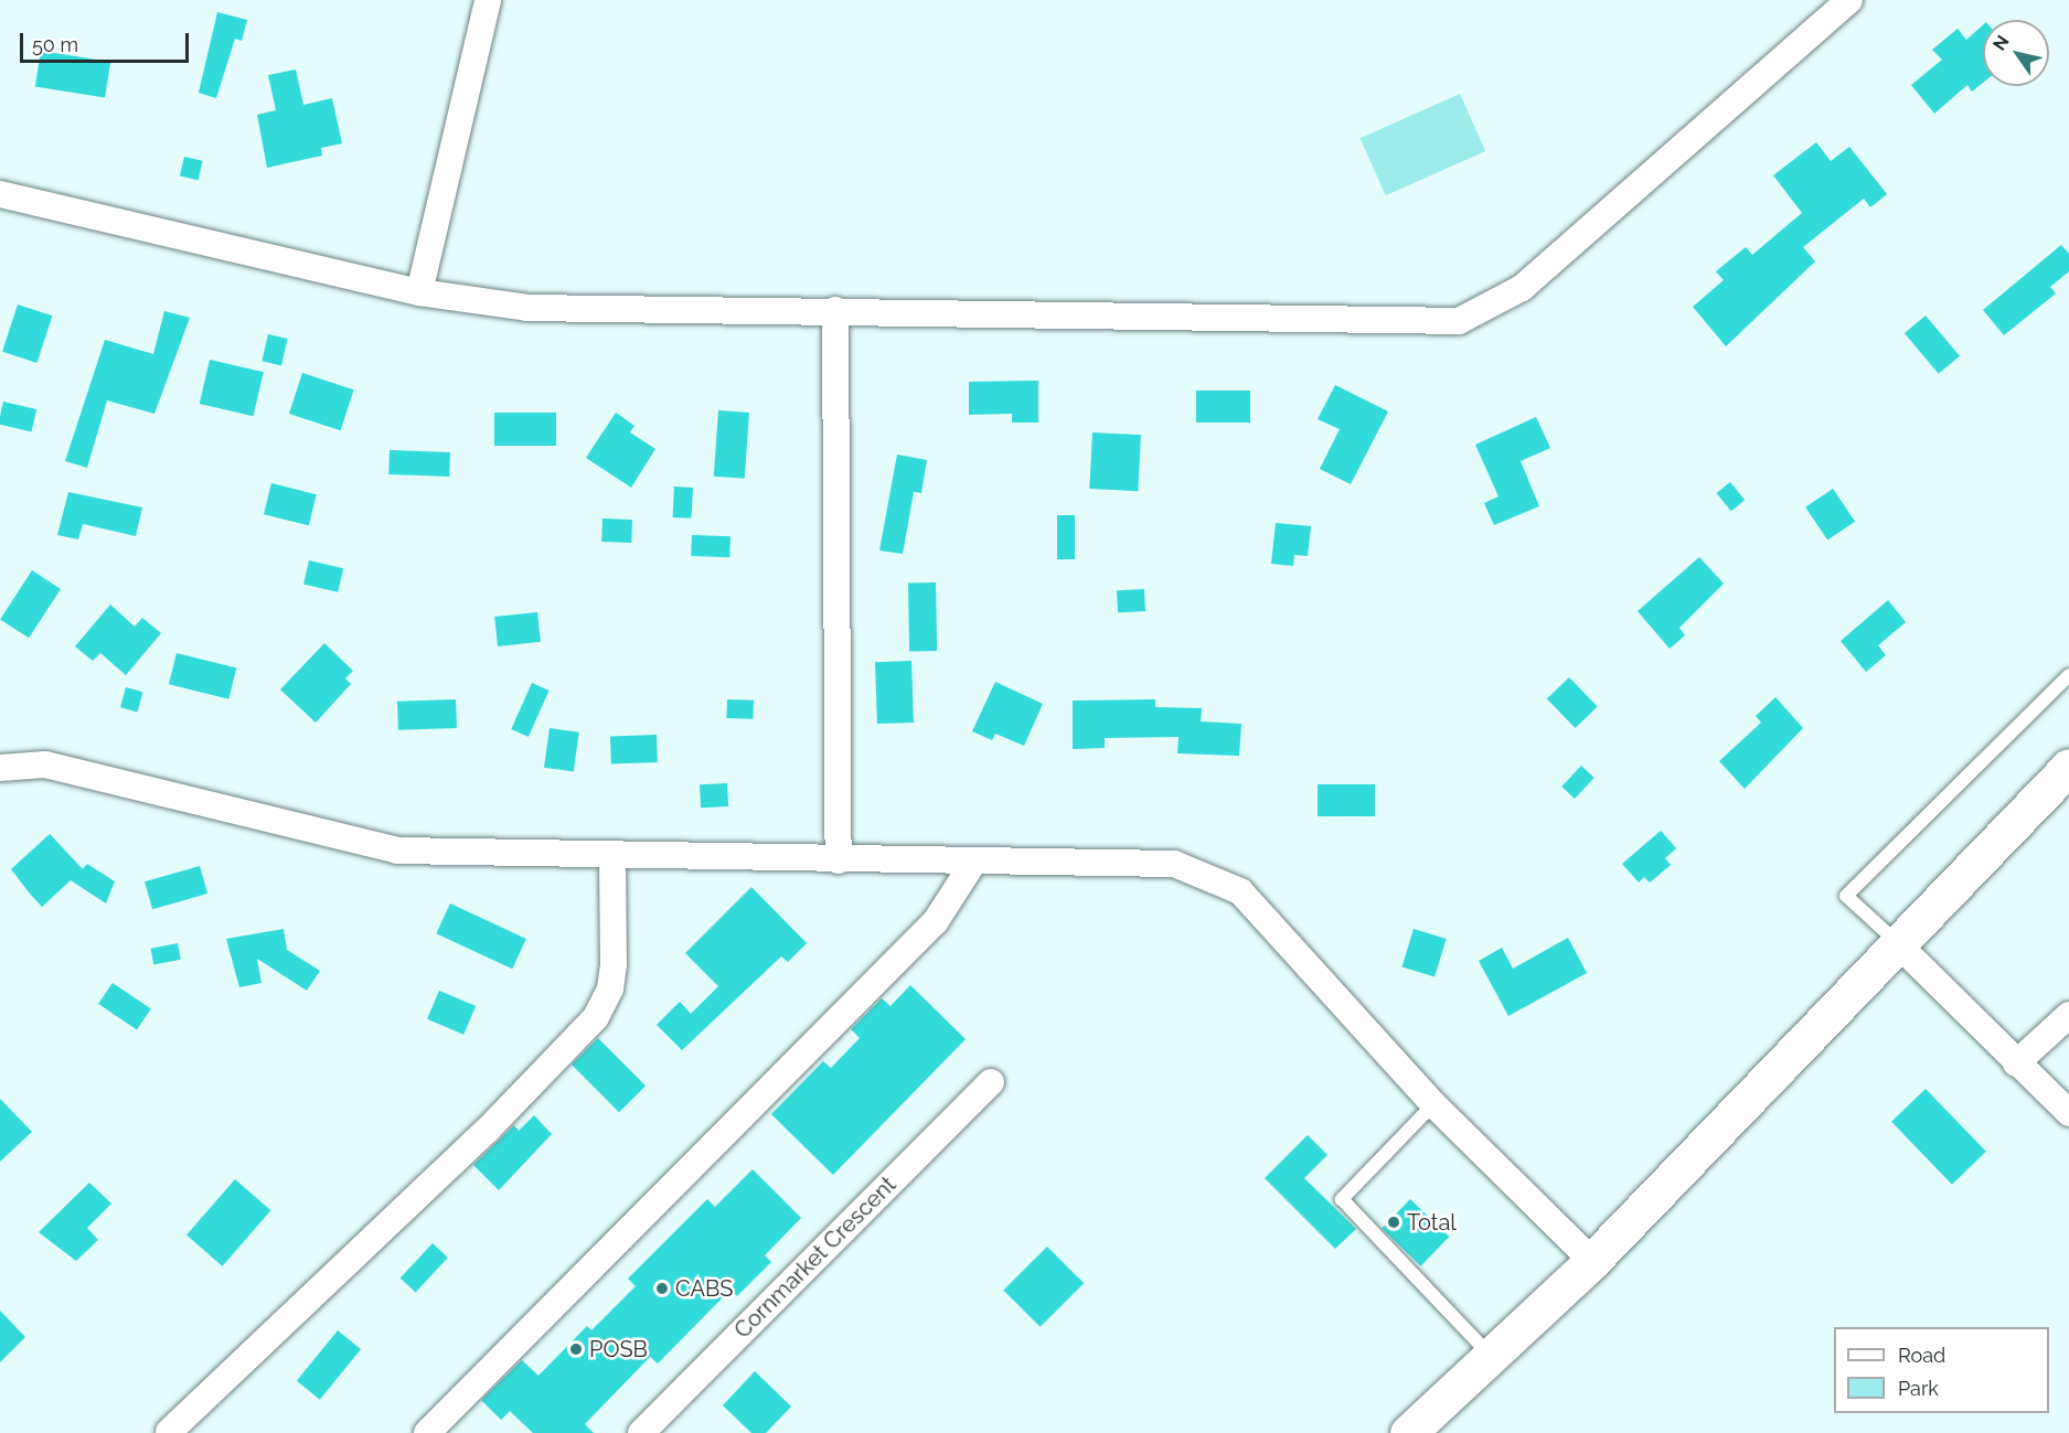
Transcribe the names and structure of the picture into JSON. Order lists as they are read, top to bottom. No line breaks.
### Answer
{"streets":{"street":["Cornmarket Crescent"]},"places":["Total","CABS","POSB"],"legend":["Road","Park"],"scale_bar":"50 m","north":"top left"}
